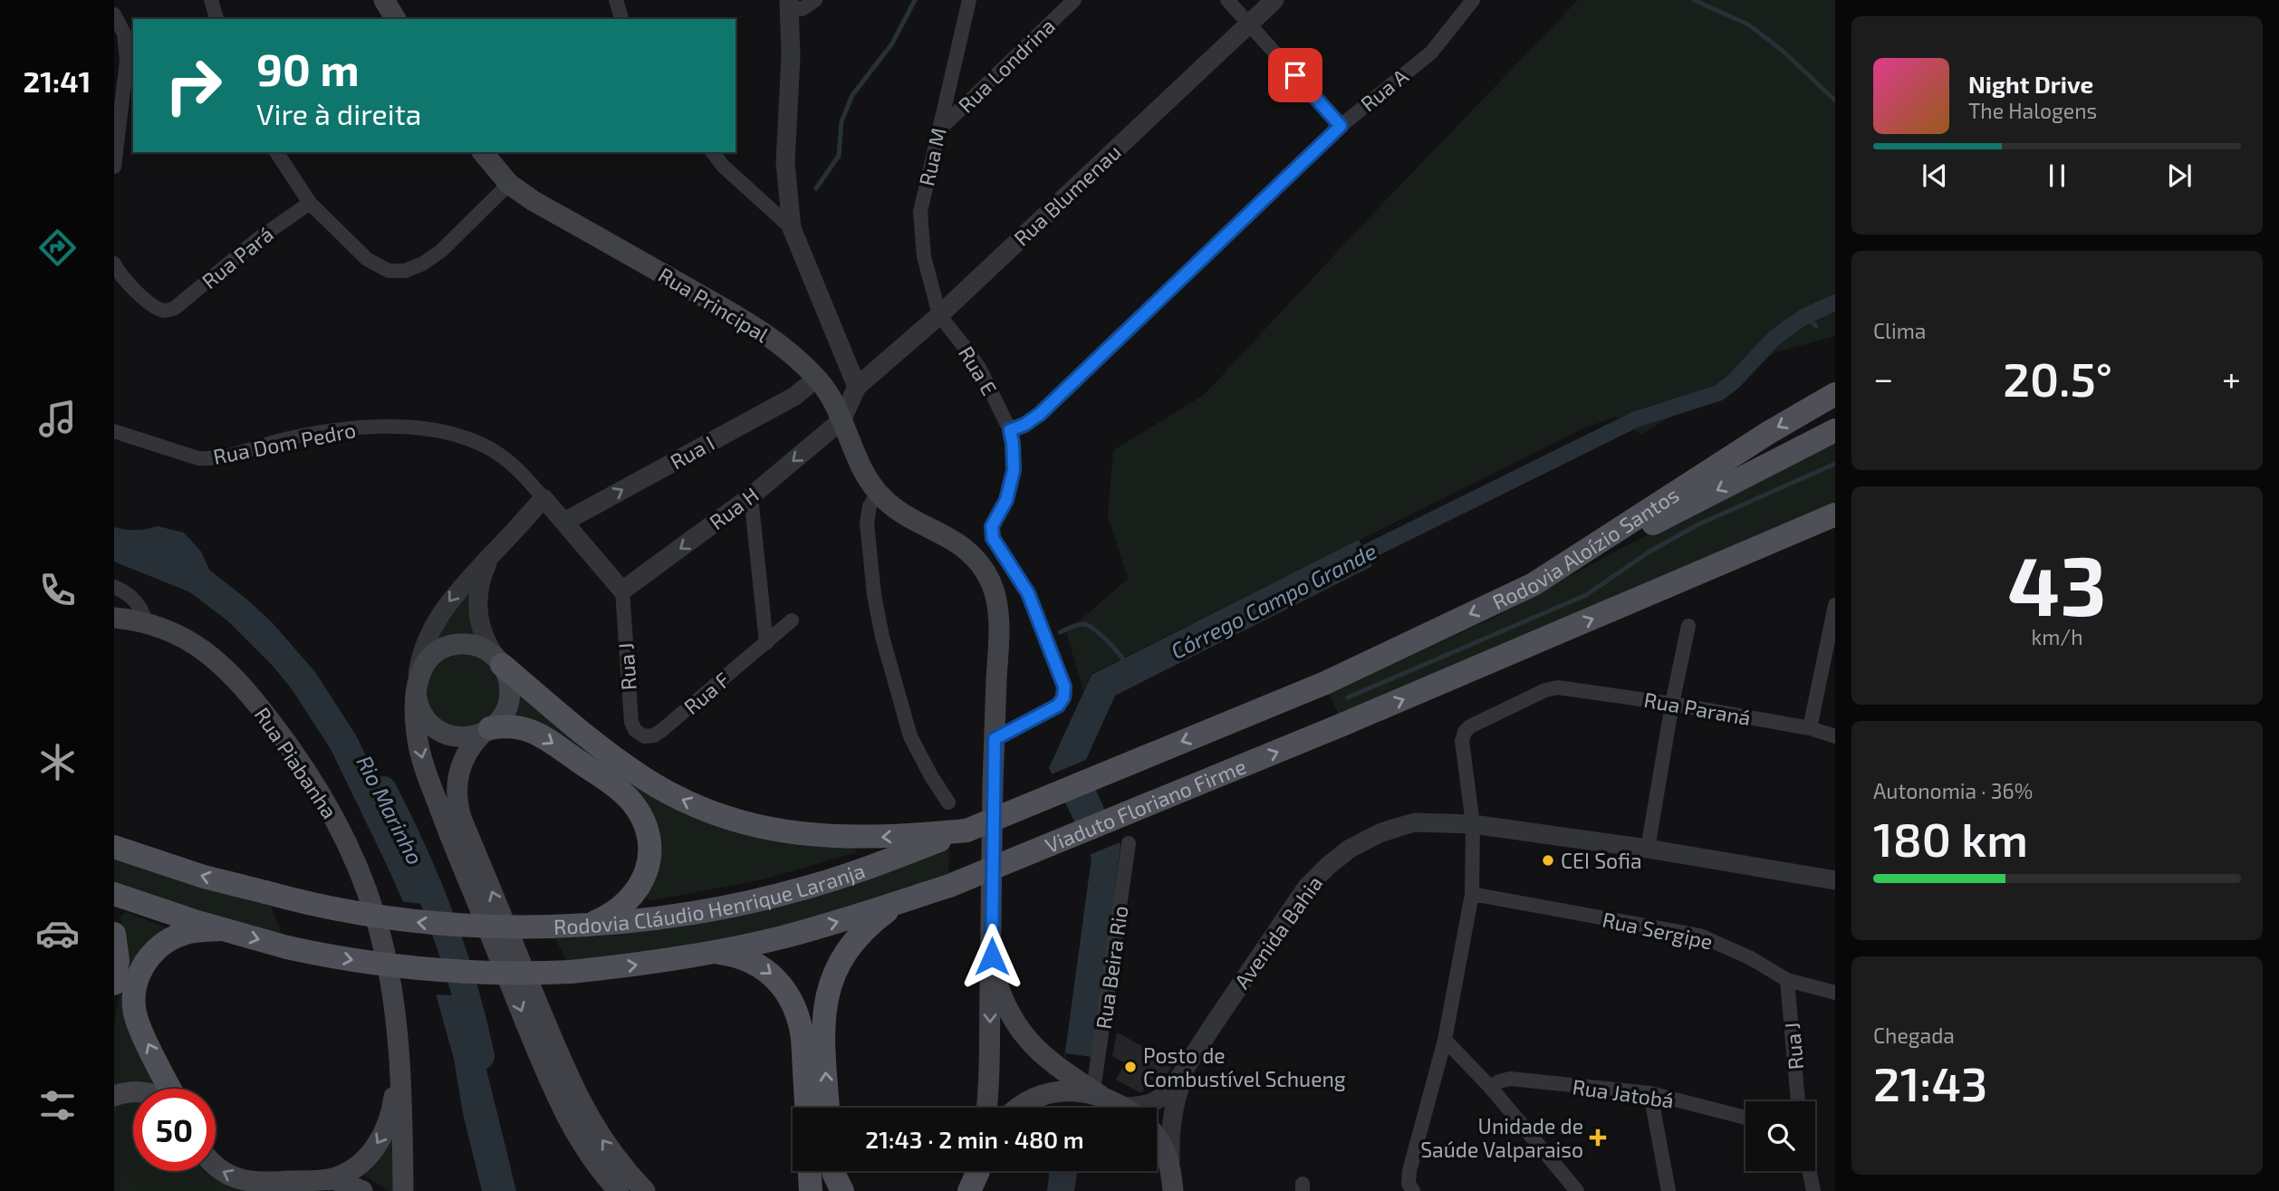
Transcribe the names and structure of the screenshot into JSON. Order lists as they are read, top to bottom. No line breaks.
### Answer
{"streets":{"main road":["Rua Principal","Rodovia Aloízio Santos","Rua Piabanha","Viaduto Floriano Firme","Rodovia Cláudio Henrique Laranja"],"street":["Rua Londrina","Rua A","Rua M","Rua Blumenau","Rua Pará","Rua E","Rua Dom Pedro","Rua I","Rua H","Rua J","Rua F","Rua Paraná","Rua Sergipe","Avenida Bahia","Rua Beira Rio","Rua Jatobá"]},"crossings":[["Rua Londrina","Rua M"],["Rua A","Rua E"],["Rua M","Rua Blumenau"],["Rua M","Rua E"],["Rua Blumenau","Rua E"],["Rua Principal","Rua I"],["Rua Principal","Rua H"],["Rua Dom Pedro","Rua I"],["Rua Dom Pedro","Rua H"],["Rua Dom Pedro","Rua J"],["Rua H","Rua J"],["Rodovia Aloízio Santos","Rodovia Cláudio Henrique Laranja"],["Rua J","Rua F"],["Rua J","Rua Sergipe"],["Rua Paraná","Avenida Bahia"]],"one_way":["Rua I","Rua H","Viaduto Floriano Firme"],"water":["Córrego Campo Grande","Rio Marinho"],"places":{"other":["CEI Sofia","Posto de Combustível Schueng"],"health":["Unidade de Saúde Valparaiso"]},"page":{"tabs":"21:41","turn":["90 m","Vire à direita"],"song":["Night Drive","The Halogens"],"tile":["Clima",["43","km/h"],["Autonomia · 36%","180 km"],["Chegada","21:43"]],"heat":["−","20.5°","+"],"limit":"50","trip":"21:43 · 2 min · 480 m"}}
